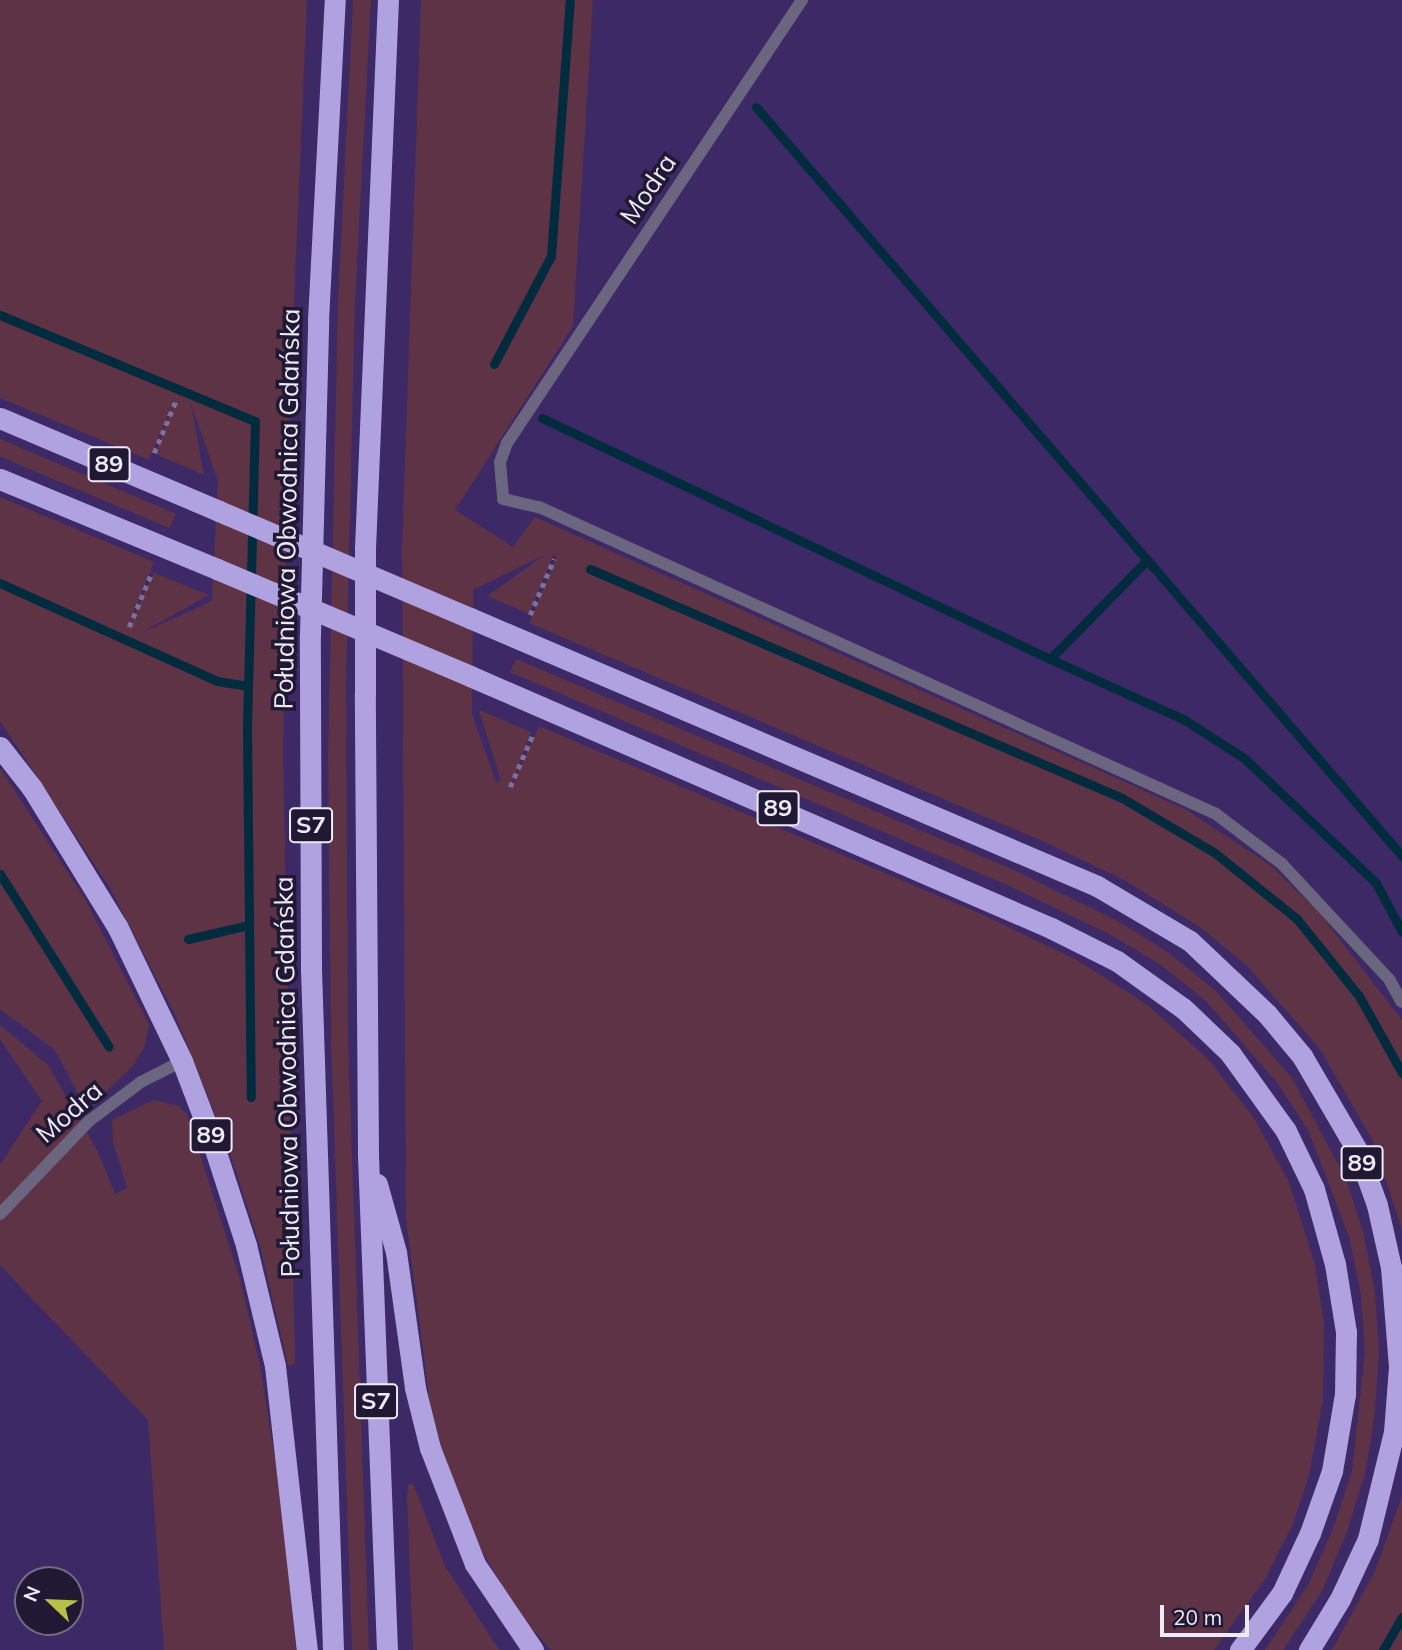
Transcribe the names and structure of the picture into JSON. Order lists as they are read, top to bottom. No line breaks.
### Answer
{"streets":{"highway":["89","Południowa Obwodnica Gdańska","S7"],"lane":["Modra"]},"crossings":[["Modra","89"]],"scale_bar":"20 m","north":"top left"}
